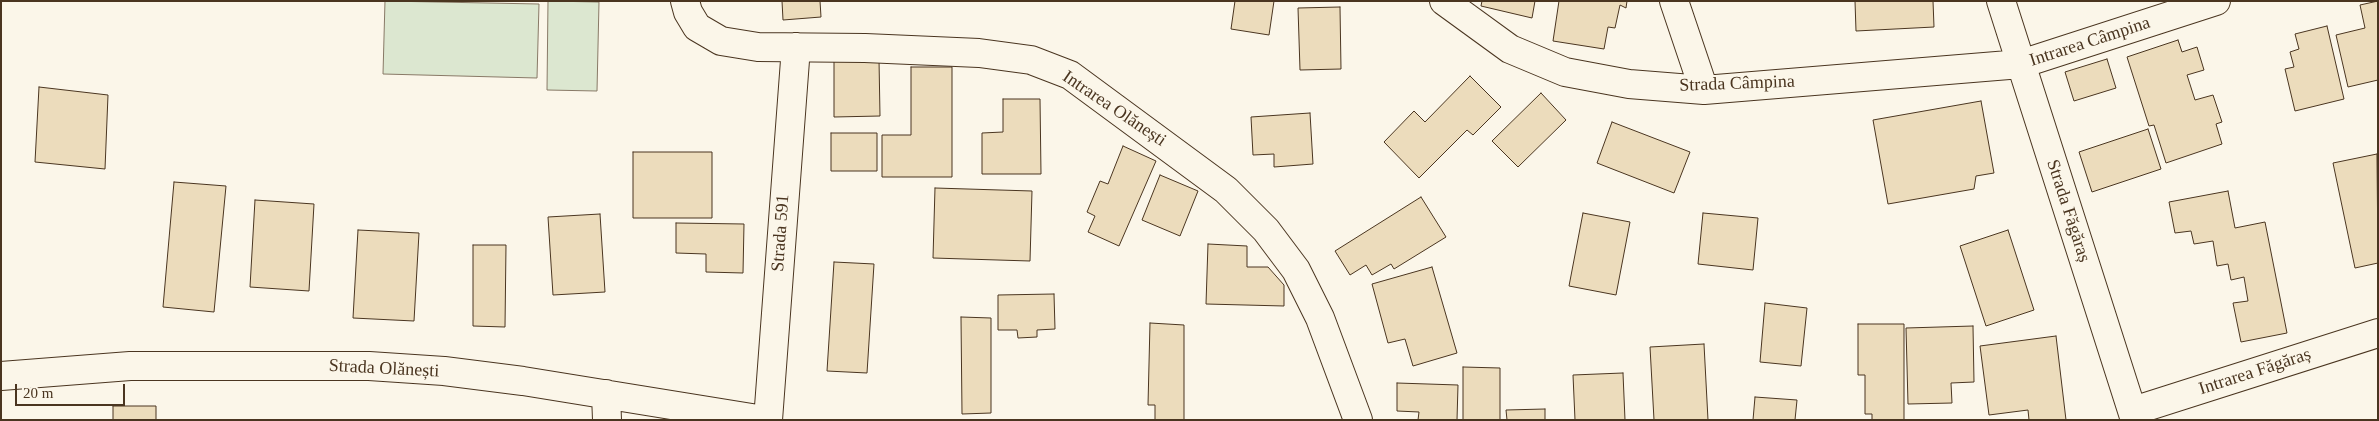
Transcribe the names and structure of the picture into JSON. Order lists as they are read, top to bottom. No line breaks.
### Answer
{"streets":{"street":["Intrarea Câmpina","Strada Câmpina","Intrarea Olănești","Strada Făgăraș","Strada 591","Strada Olănești","Intrarea Făgăraș"]},"crossings":[["Intrarea Câmpina","Strada Câmpina"],["Intrarea Câmpina","Strada Făgăraș"],["Strada Câmpina","Strada Făgăraș"],["Intrarea Olănești","Strada 591"],["Strada Făgăraș","Intrarea Făgăraș"],["Strada 591","Strada Olănești"]],"scale_bar":"20 m"}
